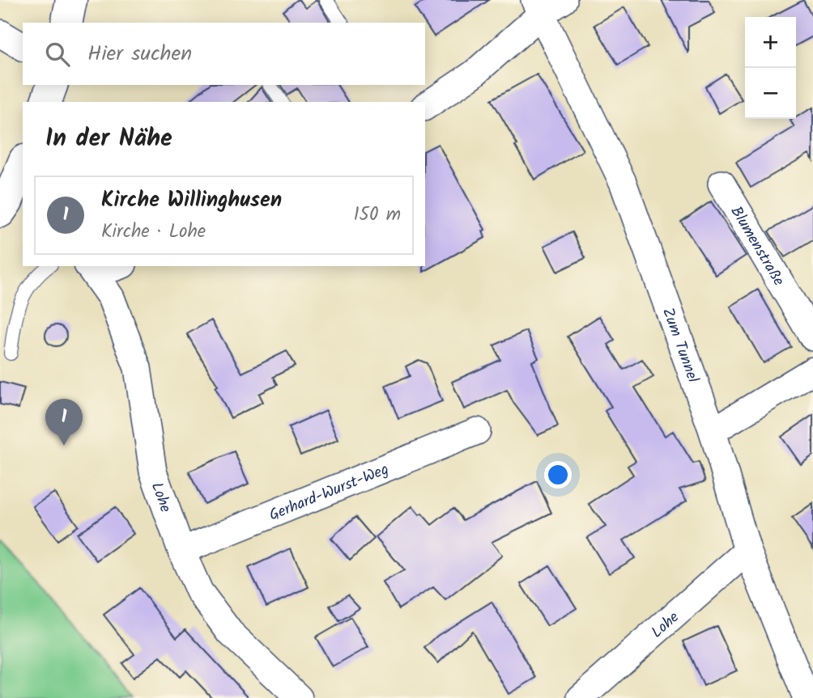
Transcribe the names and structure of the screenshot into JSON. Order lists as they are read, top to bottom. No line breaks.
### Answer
{"streets":{"street":["Blumenstraße","Zum Tunnel","Gerhard-Wurst-Weg","Lohe"]},"crossings":[["Zum Tunnel","Lohe"],["Gerhard-Wurst-Weg","Lohe"]],"page":{"map_buttons":["+","−"],"search":"Hier suchen","heading":"In der Nähe","list":[{"mark":"1","name":"Kirche Willinghusen","note":"Kirche · Lohe","value":"150 m"}],"pins":"1"}}
